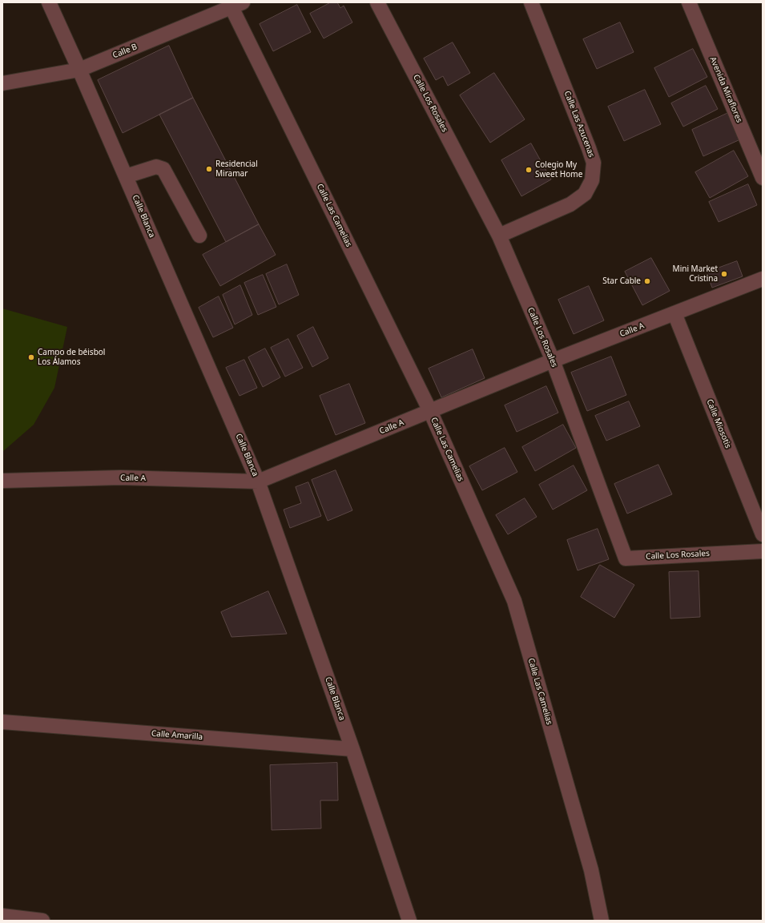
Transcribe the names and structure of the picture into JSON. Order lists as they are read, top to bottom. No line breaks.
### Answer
{"streets":{"street":["Calle B","Avenida Miraflores","Calle Los Rosales","Calle Las Azucenas","Calle Las Camelias","Calle Blanca","Calle A","Calle Miosotis","Calle Amarilla"]},"crossings":[["Calle B","Calle Las Camelias"],["Calle B","Calle Blanca"],["Calle Los Rosales","Calle Las Azucenas"],["Calle Los Rosales","Calle A"],["Calle Las Camelias","Calle A"],["Calle Blanca","Calle A"],["Calle Blanca","Calle Amarilla"],["Calle A","Calle Miosotis"]],"places":["Residencial Miramar","Colegio My Sweet Home","Mini Market Cristina","Star Cable","Campo de béisbol Los Álamos"]}
